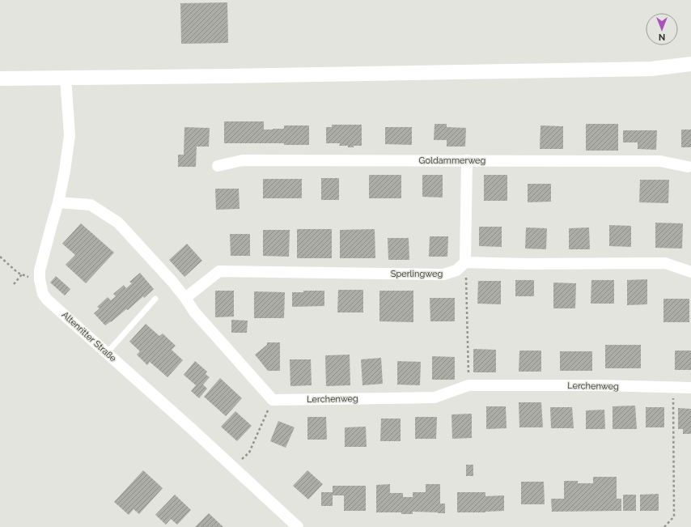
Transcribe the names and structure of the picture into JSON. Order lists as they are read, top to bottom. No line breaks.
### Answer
{"streets":{"street":["Goldammerweg","Sperlingweg","Altenritter Straße","Lerchenweg"]},"north":"bottom"}
